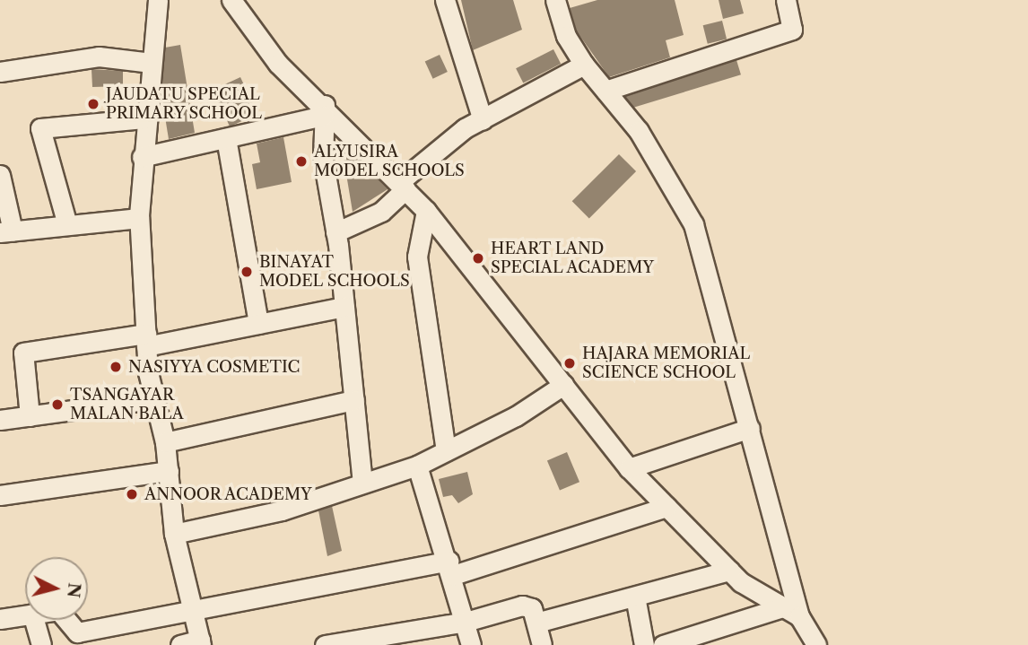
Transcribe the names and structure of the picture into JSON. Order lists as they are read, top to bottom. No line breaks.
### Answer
{"places":["JAUDATU SPECIAL PRIMARY SCHOOL","ALYUSIRA MODEL SCHOOLS","HEART LAND SPECIAL ACADEMY","BINAYAT MODEL SCHOOLS","HAJARA MEMORIAL SCIENCE SCHOOL","NASIYYA COSMETIC","TSANGAYAR MALAN BALA","ANNOOR ACADEMY"],"north":"right"}
